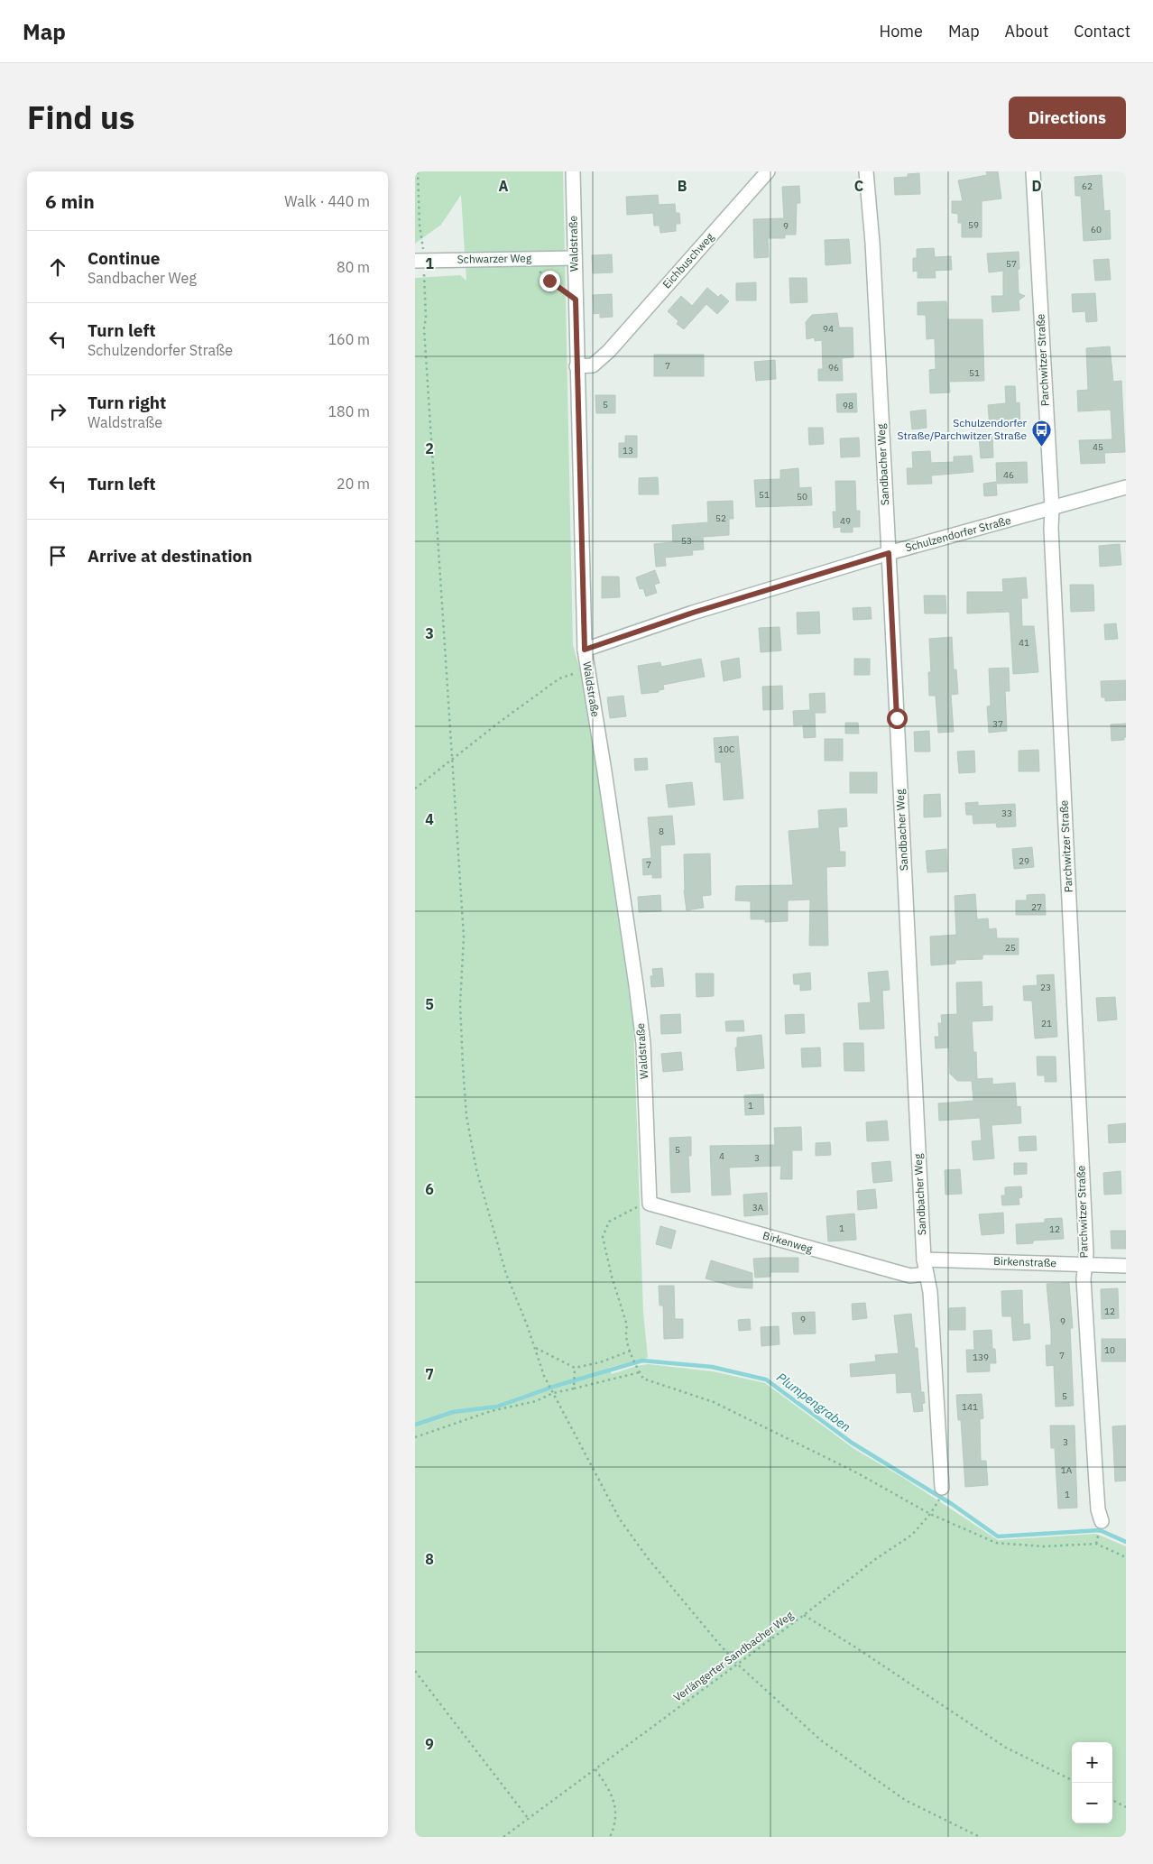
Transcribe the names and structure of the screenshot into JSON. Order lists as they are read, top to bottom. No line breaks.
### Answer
{"streets":{"street":["Waldstraße","Schwarzer Weg","Eichbuschweg","Parchwitzer Straße","Sandbacher Weg","Schulzendorfer Straße","Birkenweg","Birkenstraße"],"path":["Verlängerter Sandbacher Weg"]},"crossings":[["Waldstraße","Schwarzer Weg"],["Waldstraße","Eichbuschweg"],["Waldstraße","Schulzendorfer Straße"],["Waldstraße","Birkenweg"],["Parchwitzer Straße","Schulzendorfer Straße"],["Parchwitzer Straße","Birkenstraße"],["Sandbacher Weg","Schulzendorfer Straße"],["Sandbacher Weg","Birkenweg"],["Sandbacher Weg","Birkenstraße"],["Sandbacher Weg","Verlängerter Sandbacher Weg"]],"water":["Plumpengraben"],"places":{"bus stop":["Schulzendorfer Straße/Parchwitzer Straße"]},"house_numbers":["62","59","9","60","57","94","7","96","51","5","98","45","13","46","51","50","52","49","53","41","37","10C","33","8","29","7","27","25","23","21","1","5","4","3","3A","1","12","12","9","9","10","7","139","5","141","3","1A","1"],"page":{"header":"Map","nav":["Home","Map","About","Contact"],"title":"Find us","buttons":"Directions","heading":["6 min","Walk · 440 m"],"list":[["Continue","Sandbacher Weg","80 m"],["Turn left","Schulzendorfer Straße","160 m"],["Turn right","Waldstraße","180 m"],["Turn left","20 m"],"Arrive at destination"],"map_buttons":["+","−"]},"grid":{"columns":["A","B","C","D"],"rows":["1","2","3","4","5","6","7","8","9"]}}
